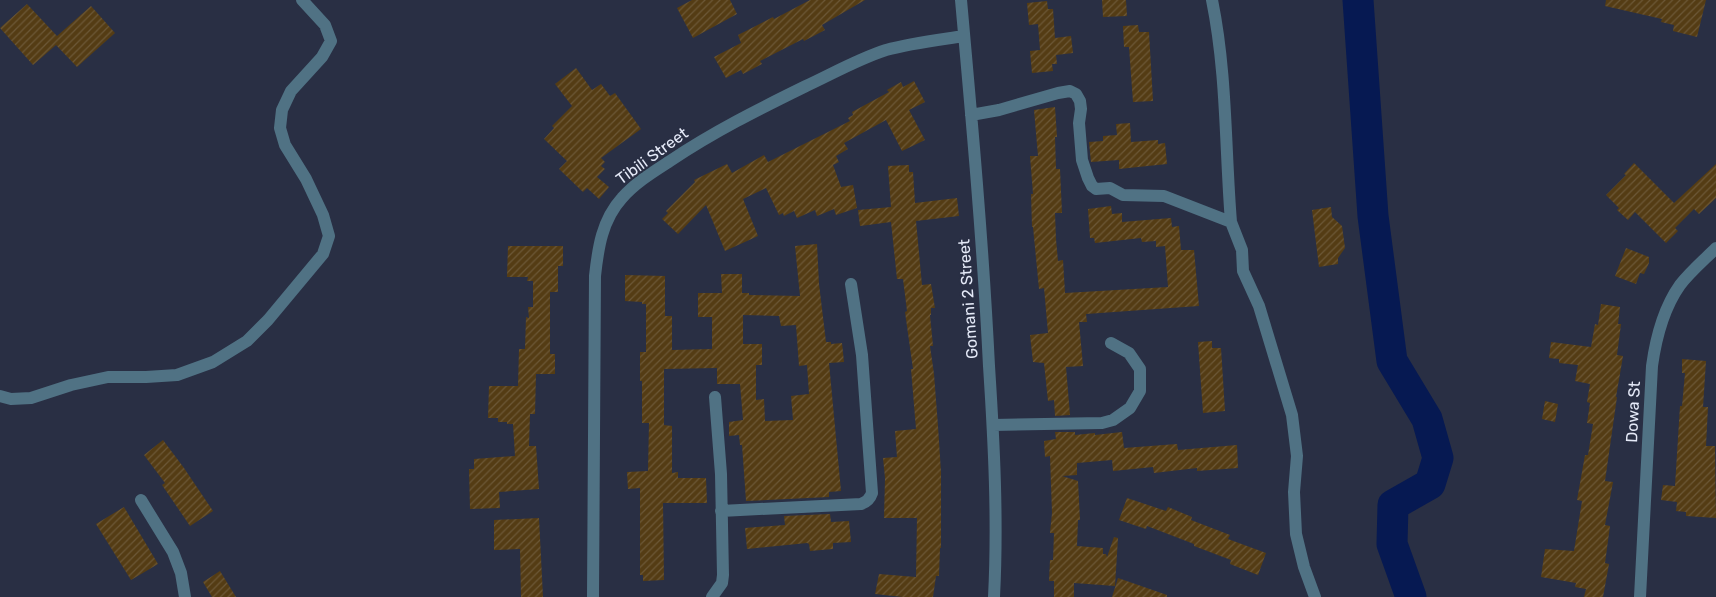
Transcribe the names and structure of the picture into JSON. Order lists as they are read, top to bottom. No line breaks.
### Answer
{"streets":{"street":["Tibili Street","Gomani 2 Street","Dowa St"]},"crossings":[["Tibili Street","Gomani 2 Street"]]}
